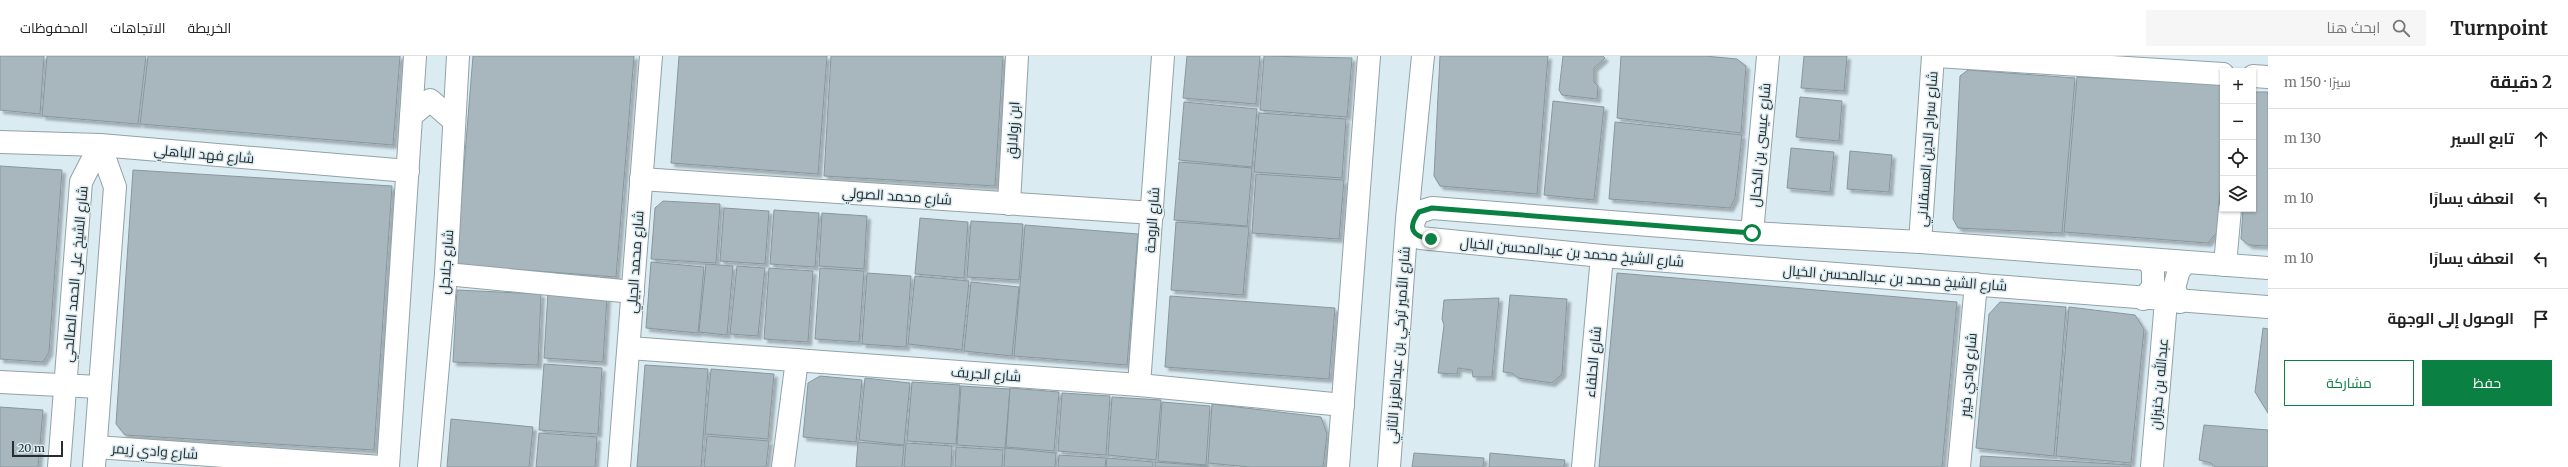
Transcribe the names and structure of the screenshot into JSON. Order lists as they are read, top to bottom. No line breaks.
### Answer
{"streets":{"street":["ابن زولالق","شارع عيسى بن الكحال","شارع سراج الدين العسقلاني","شارع فهد الباهلي","شارع محمد الصولي","شارع الروحة","شارع الشيخ محمد بن عبدالمحسن الخيال","شارع جلاجل","شارع محمد الجيلي","شارع الشيخ على الحمد الصالحي","شارع الأمير تركي بن عبدالعزيز الثاني","شارع الحلقاء","شارع الجريف","شارع وادي خيبر","عبدالله بن خنيزان","شارع وادي زيمر"]},"crossings":[["ابن زولالق","شارع محمد الصولي"],["شارع عيسى بن الكحال","شارع الشيخ محمد بن عبدالمحسن الخيال"],["شارع سراج الدين العسقلاني","شارع الشيخ محمد بن عبدالمحسن الخيال"],["شارع فهد الباهلي","شارع الشيخ على الحمد الصالحي"],["شارع محمد الصولي","شارع الروحة"],["شارع محمد الصولي","شارع محمد الجيلي"],["شارع الروحة","شارع الجريف"],["شارع الشيخ محمد بن عبدالمحسن الخيال","شارع الحلقاء"],["شارع الشيخ محمد بن عبدالمحسن الخيال","شارع وادي خيبر"],["شارع الشيخ محمد بن عبدالمحسن الخيال","عبدالله بن خنيزان"],["شارع محمد الجيلي","شارع الجريف"]],"scale_bar":"20 m","page":{"header":"Turnpoint","search":"ابحث هنا","nav":["الخريطة","الاتجاهات","المحفوظات"],"heading":["2 دقيقة","سيرًا · 150 m"],"map_buttons":["+","−"],"list":[["تابع السير","130 m"],["انعطف يسارًا","10 m"],["انعطف يسارًا","10 m"],"الوصول إلى الوجهة"],"buttons":["حفظ","مشاركة"],"scale":"20 m"}}
